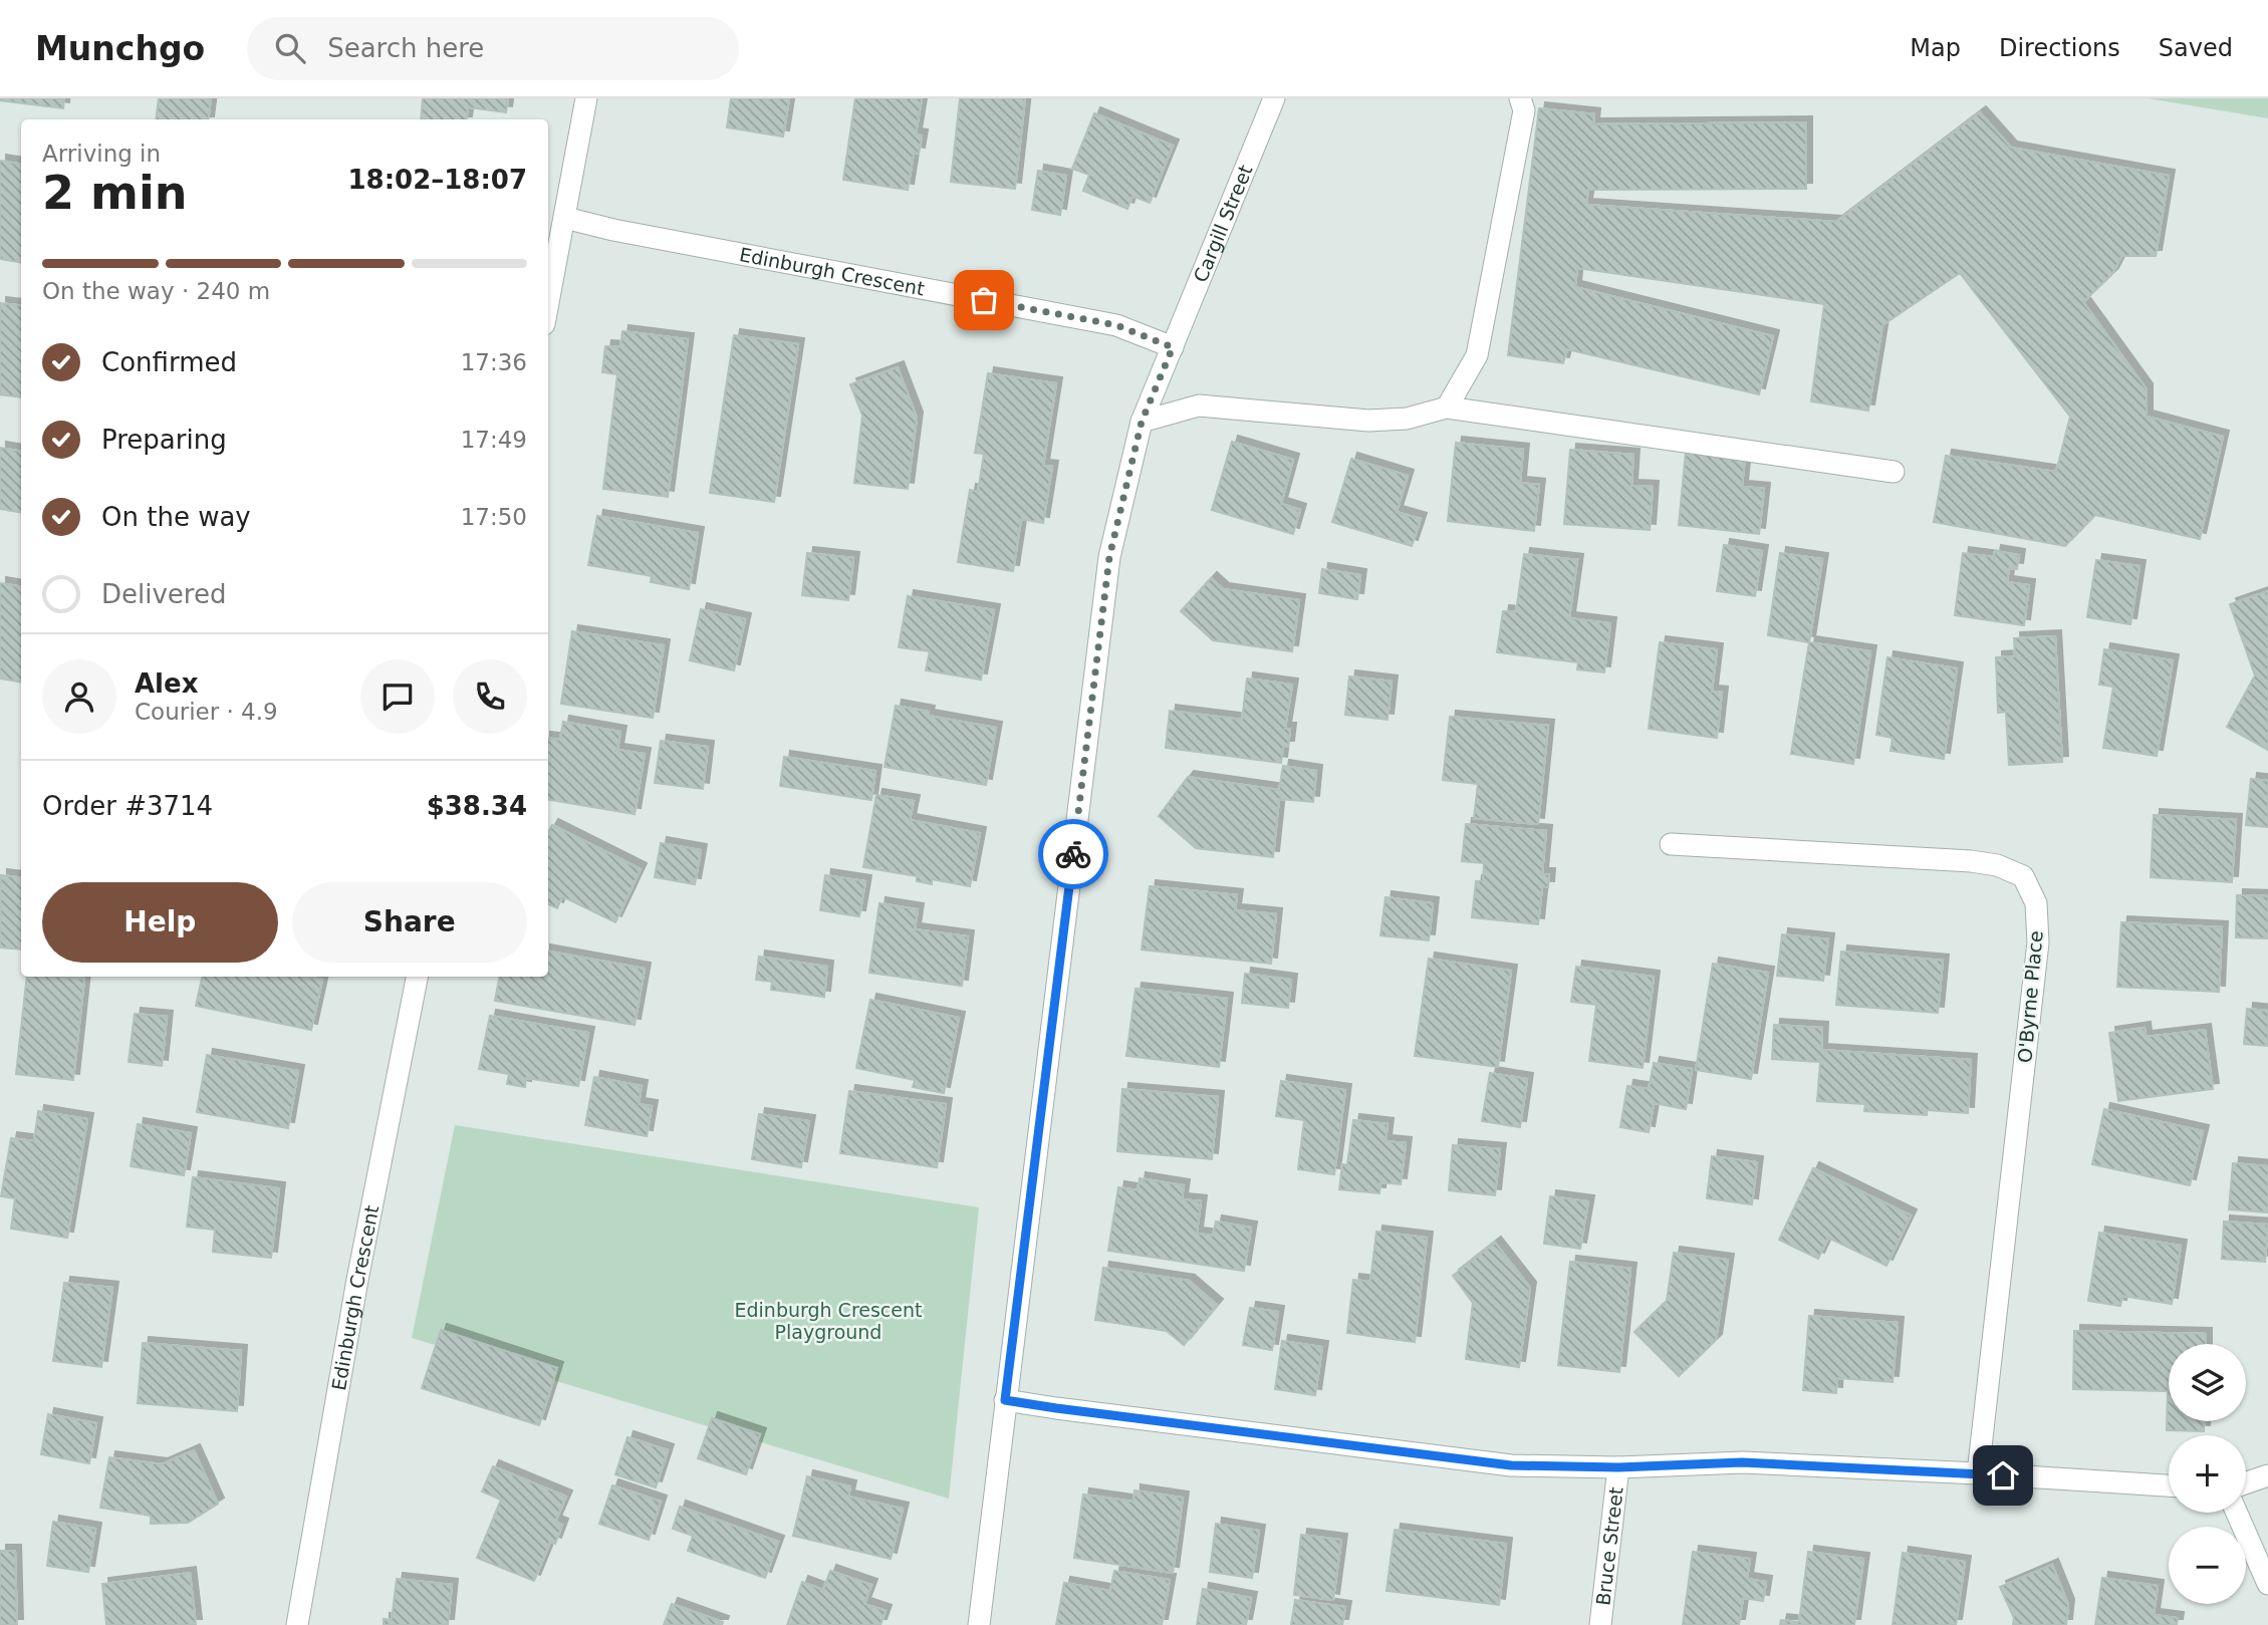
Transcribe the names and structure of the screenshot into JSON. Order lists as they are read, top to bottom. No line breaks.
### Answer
{"streets":{"street":["Cargill Street","Edinburgh Crescent","O'Byrne Place","Bruce Street"]},"crossings":[["Cargill Street","Edinburgh Crescent"]],"parks":["Edinburgh Crescent Playground"],"page":{"header":"Munchgo","search":"Search here","nav":["Map","Directions","Saved"],"heading":["2 min","Arriving in","18:02–18:07"],"panel":["Alex","Courier · 4.9","Order #3714","$38.34"],"bar":"On the way · 240 m","list":[["Confirmed","17:36"],["Preparing","17:49"],["On the way","17:50"],"Delivered"],"buttons":["Help","Share"],"map_buttons":["+","−"]}}
